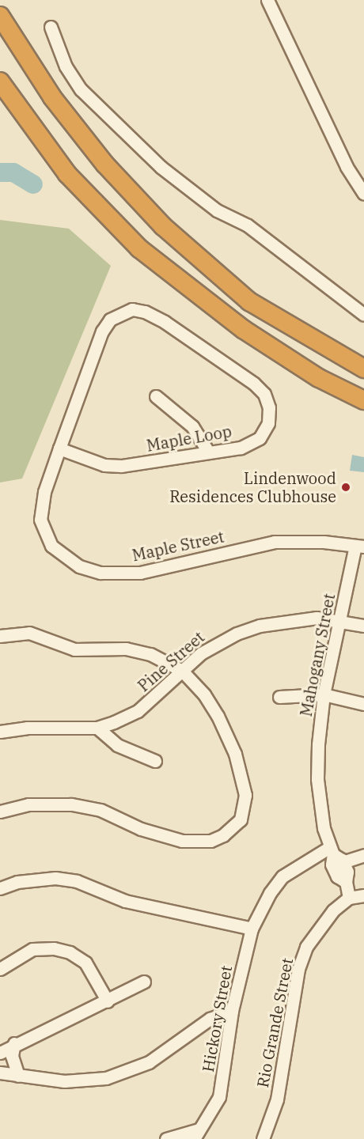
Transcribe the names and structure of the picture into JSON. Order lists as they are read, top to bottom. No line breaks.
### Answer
{"streets":{"street":["Maple Loop","Maple Street","Mahogany Street","Pine Street","Hickory Street","Rio Grande Street"]},"crossings":[["Maple Loop","Maple Street"],["Maple Street","Mahogany Street"],["Mahogany Street","Pine Street"],["Mahogany Street","Hickory Street"],["Mahogany Street","Rio Grande Street"]],"places":["Lindenwood Residences Clubhouse"]}
